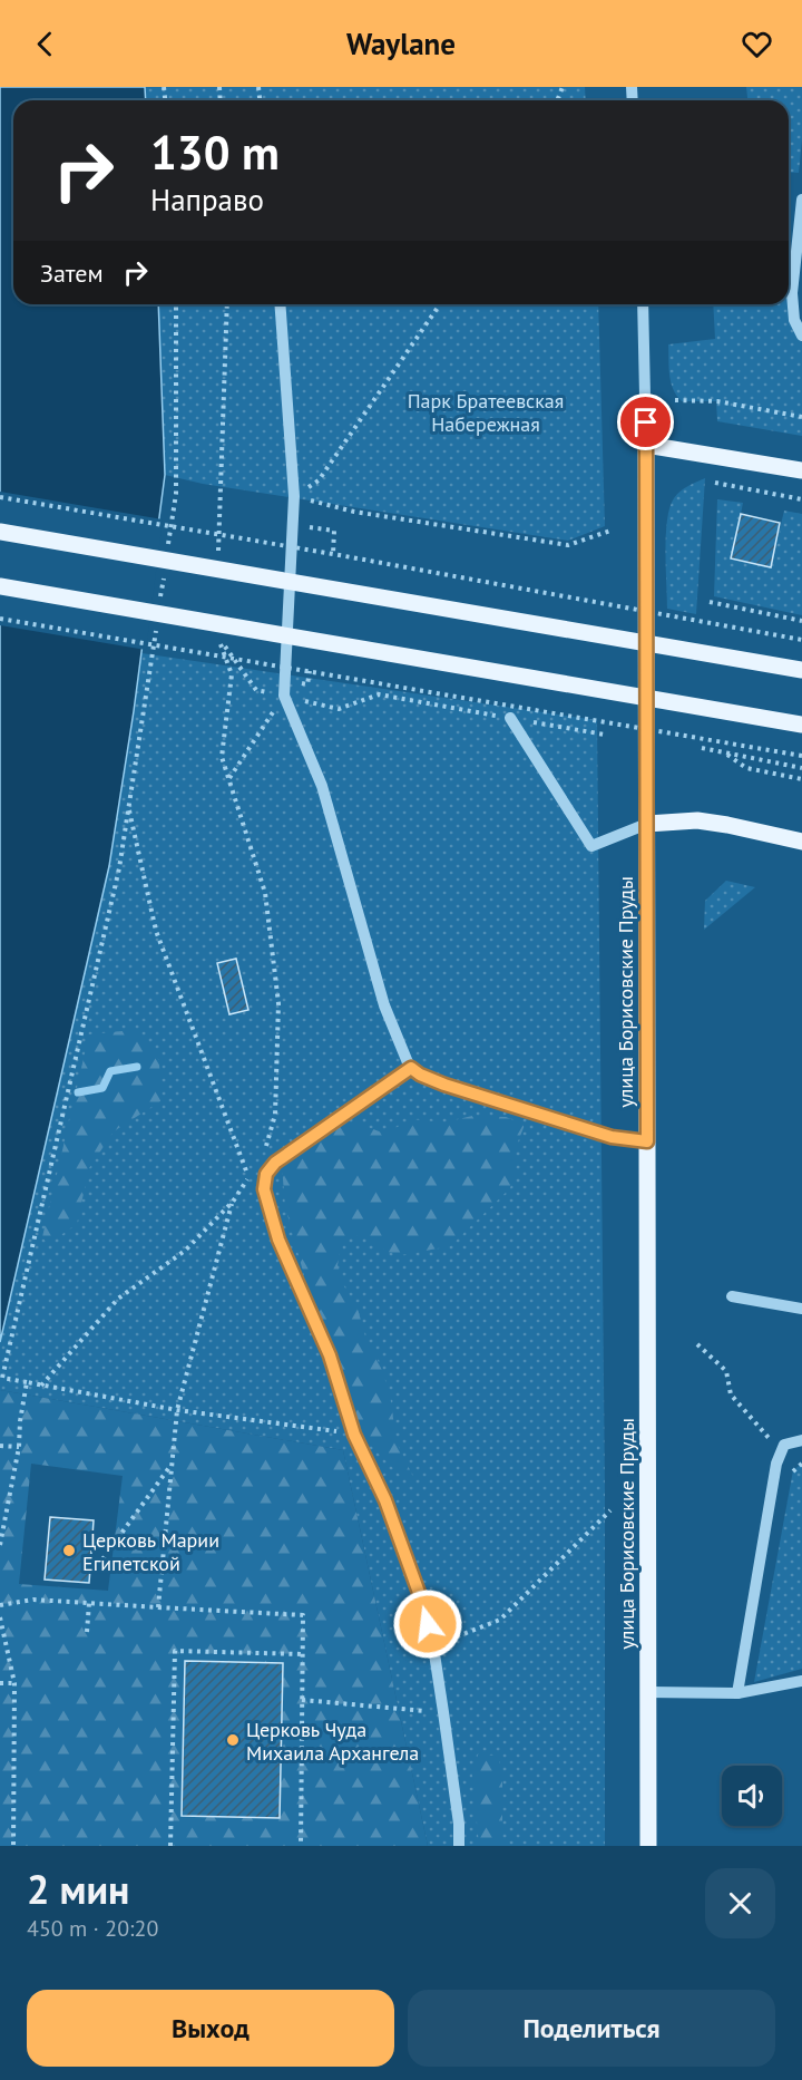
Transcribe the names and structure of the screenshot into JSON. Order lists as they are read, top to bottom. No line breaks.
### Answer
{"streets":{"main road":["улица Борисовские Пруды"]},"parks":["Парк Братеевская Набережная"],"places":["Церковь Марии Египетской","Церковь Чуда Михаила Архангела"],"page":{"header":"Waylane","turn":["130 m","Направо"],"then":"Затем","heading":["2 мин","450 m · 20:20"],"buttons":["Выход","Поделиться"]}}
